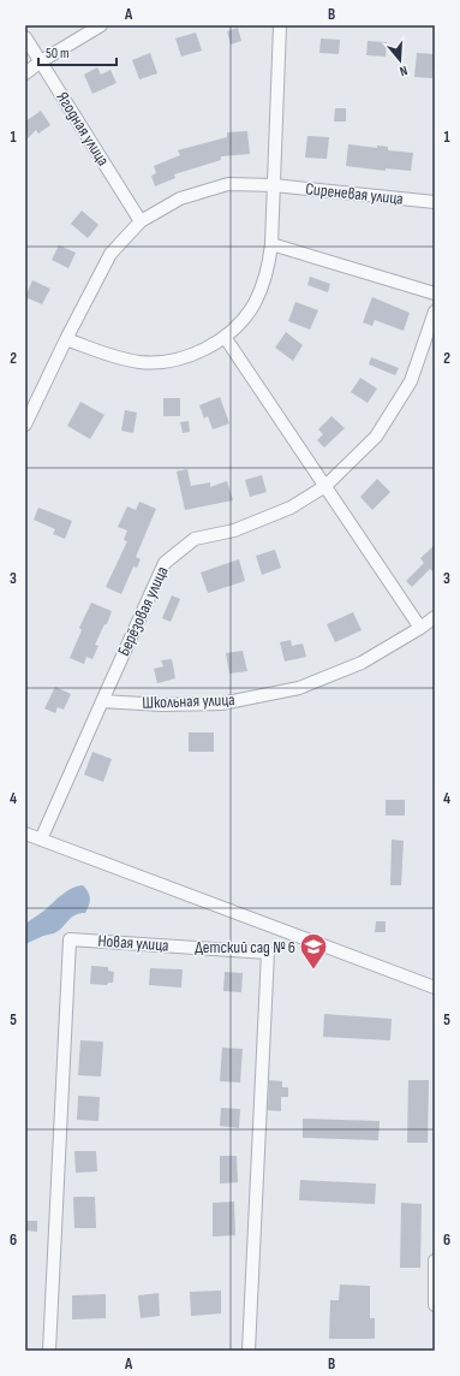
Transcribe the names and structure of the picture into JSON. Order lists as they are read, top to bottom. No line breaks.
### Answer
{"streets":{"street":["Ягодная улица","Сиреневая улица","Берёзовая улица","Школьная улица","Новая улица"]},"crossings":[["Ягодная улица","Сиреневая улица"],["Берёзовая улица","Школьная улица"]],"places":{"school or university":["Детский сад № 6"]},"scale_bar":"50 m","north":"bottom","grid":{"columns":["A","B"],"rows":["1","2","3","4","5","6"]}}
